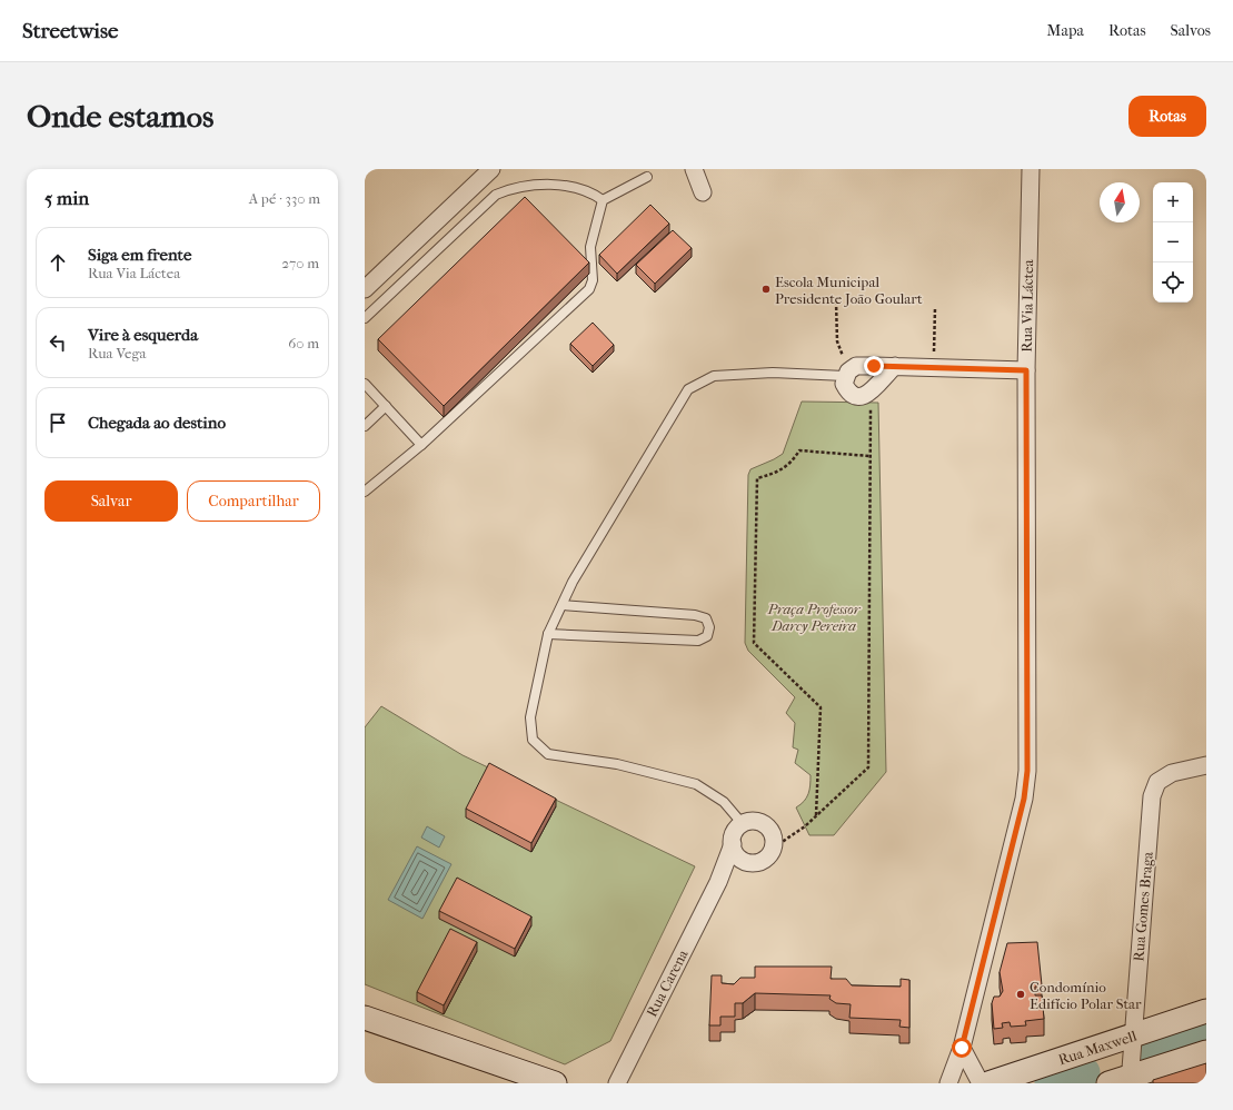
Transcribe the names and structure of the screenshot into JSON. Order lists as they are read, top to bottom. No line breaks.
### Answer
{"streets":{"main road":["Rua Maxwell"],"street":["Rua Via Láctea","Rua Gomes Braga","Rua Carena"]},"crossings":[["Rua Gomes Braga","Rua Maxwell"]],"parks":["Praça Professor Darcy Pereira"],"places":["Escola Municipal Presidente João Goulart","Condomínio Edifício Polar Star"],"north":"top","page":{"header":"Streetwise","nav":["Mapa","Rotas","Salvos"],"buttons":["Rotas",["Salvar","Compartilhar"]],"title":"Onde estamos","heading":["5 min","A pé · 330 m"],"map_buttons":["+","−"],"list":[["Siga em frente","Rua Via Láctea","270 m"],["Vire à esquerda","Rua Vega","60 m"],"Chegada ao destino"]}}
